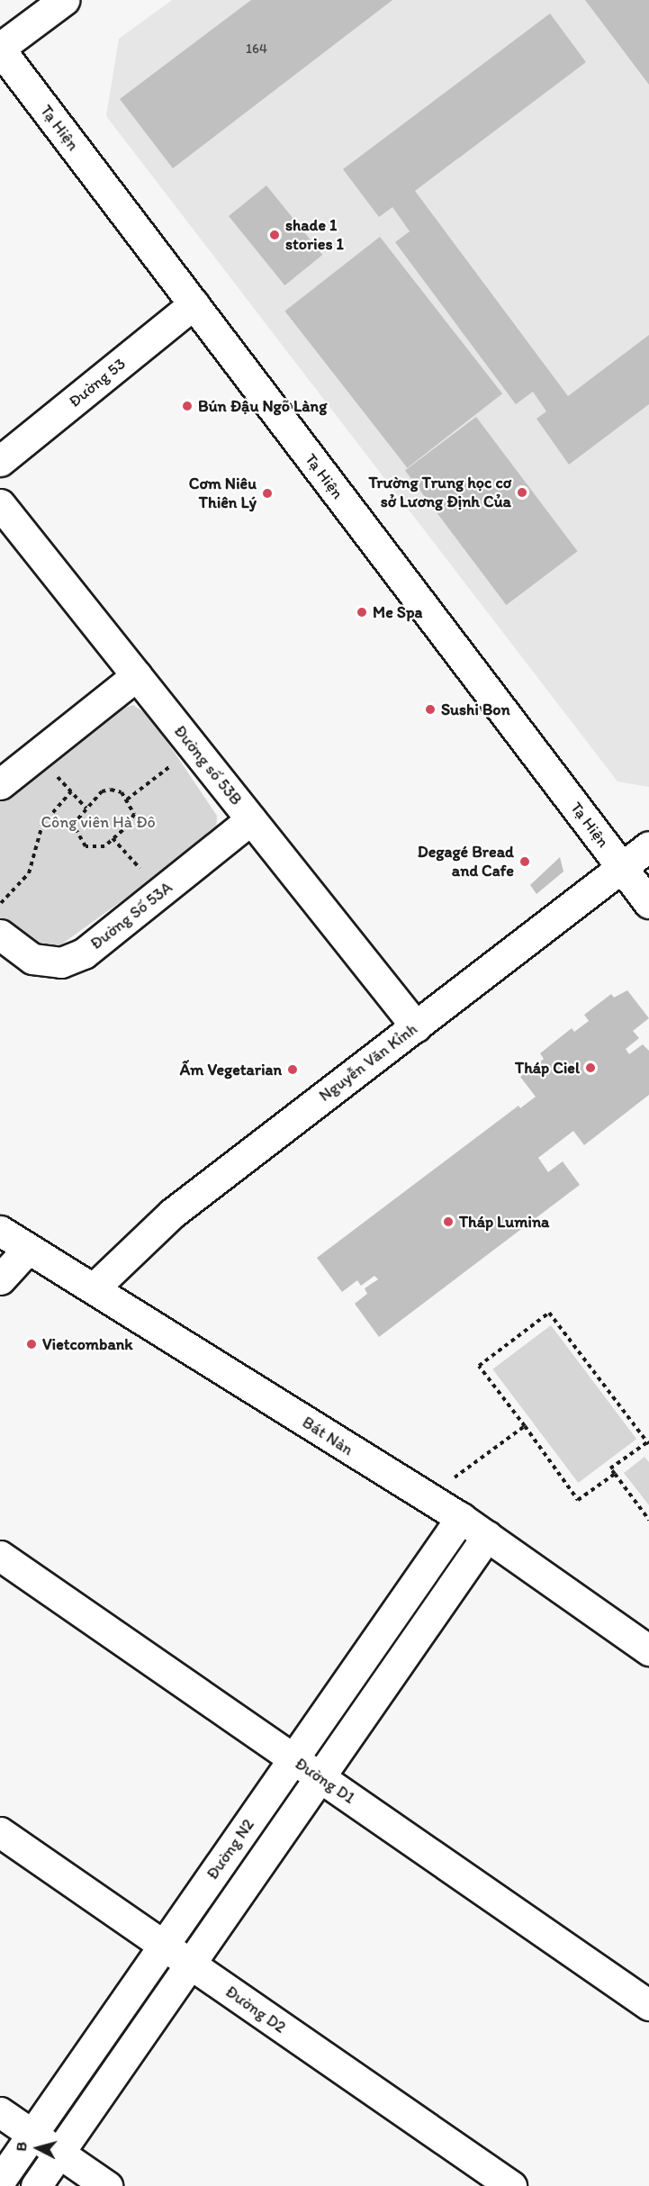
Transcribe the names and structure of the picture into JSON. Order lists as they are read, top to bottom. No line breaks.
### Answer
{"streets":{"street":["Tạ Hiện","Đường 53","Đường số 53B","Đường Số 53A","Nguyễn Văn Kỉnh","Bát Nàn","Đường D1","Đường N2","Đường D2"]},"crossings":[["Tạ Hiện","Đường 53"],["Tạ Hiện","Nguyễn Văn Kỉnh"],["Đường số 53B","Đường Số 53A"],["Đường số 53B","Nguyễn Văn Kỉnh"],["Nguyễn Văn Kỉnh","Bát Nàn"],["Bát Nàn","Đường N2"],["Đường D1","Đường N2"],["Đường N2","Đường D2"]],"parks":["Công viên Hà Đô"],"places":["shade 1 stories 1","Bún Đậu Ngõ Làng","Trường Trung học cơ sở Lương Định Của","Cơm Niêu Thiên Lý","Me Spa","Sushi Bon","Degagé Bread and Cafe","Tháp Ciel","Ấm Vegetarian","Tháp Lumina","Vietcombank"],"house_numbers":["164"],"north":"left"}
